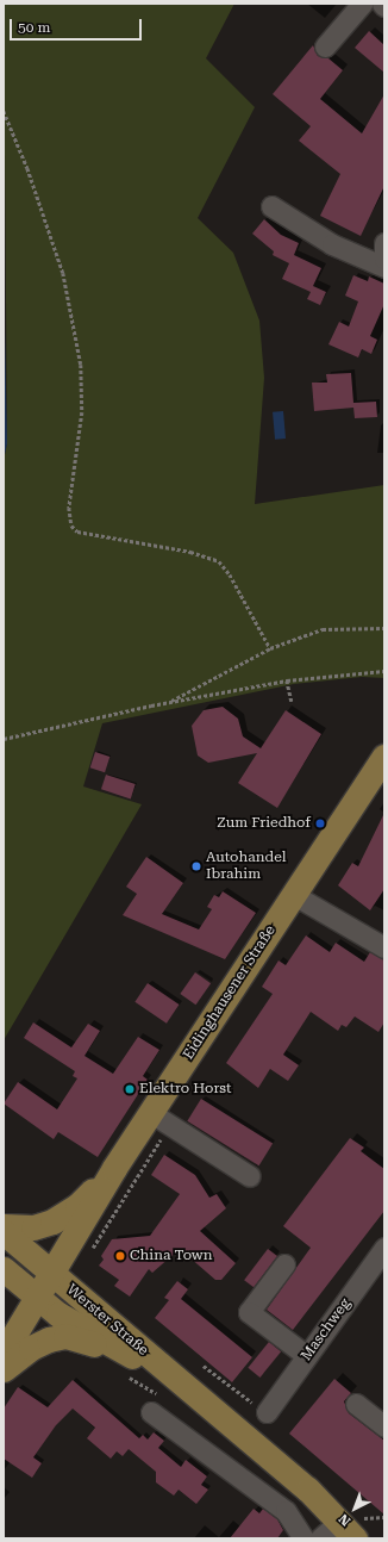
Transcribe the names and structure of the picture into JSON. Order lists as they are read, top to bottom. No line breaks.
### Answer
{"streets":{"main road":["Eidinghausener Straße","Werster Straße"],"street":["Maschweg"]},"crossings":[["Eidinghausener Straße","Werster Straße"]],"places":["Zum Friedhof","Autohandel Ibrahim","Elektro Horst","China Town"],"scale_bar":"50 m","north":"bottom left"}
